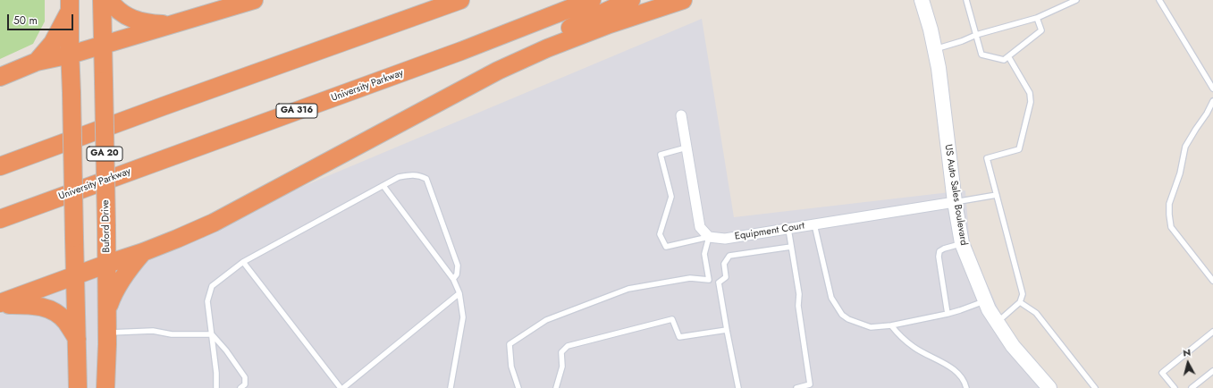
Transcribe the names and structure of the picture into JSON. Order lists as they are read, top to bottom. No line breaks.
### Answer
{"streets":{"highway":["University Parkway","GA 316","GA 20","Buford Drive"],"street":["US Auto Sales Boulevard","Equipment Court"]},"crossings":[["US Auto Sales Boulevard","Equipment Court"]],"scale_bar":"50 m","north":"top"}
